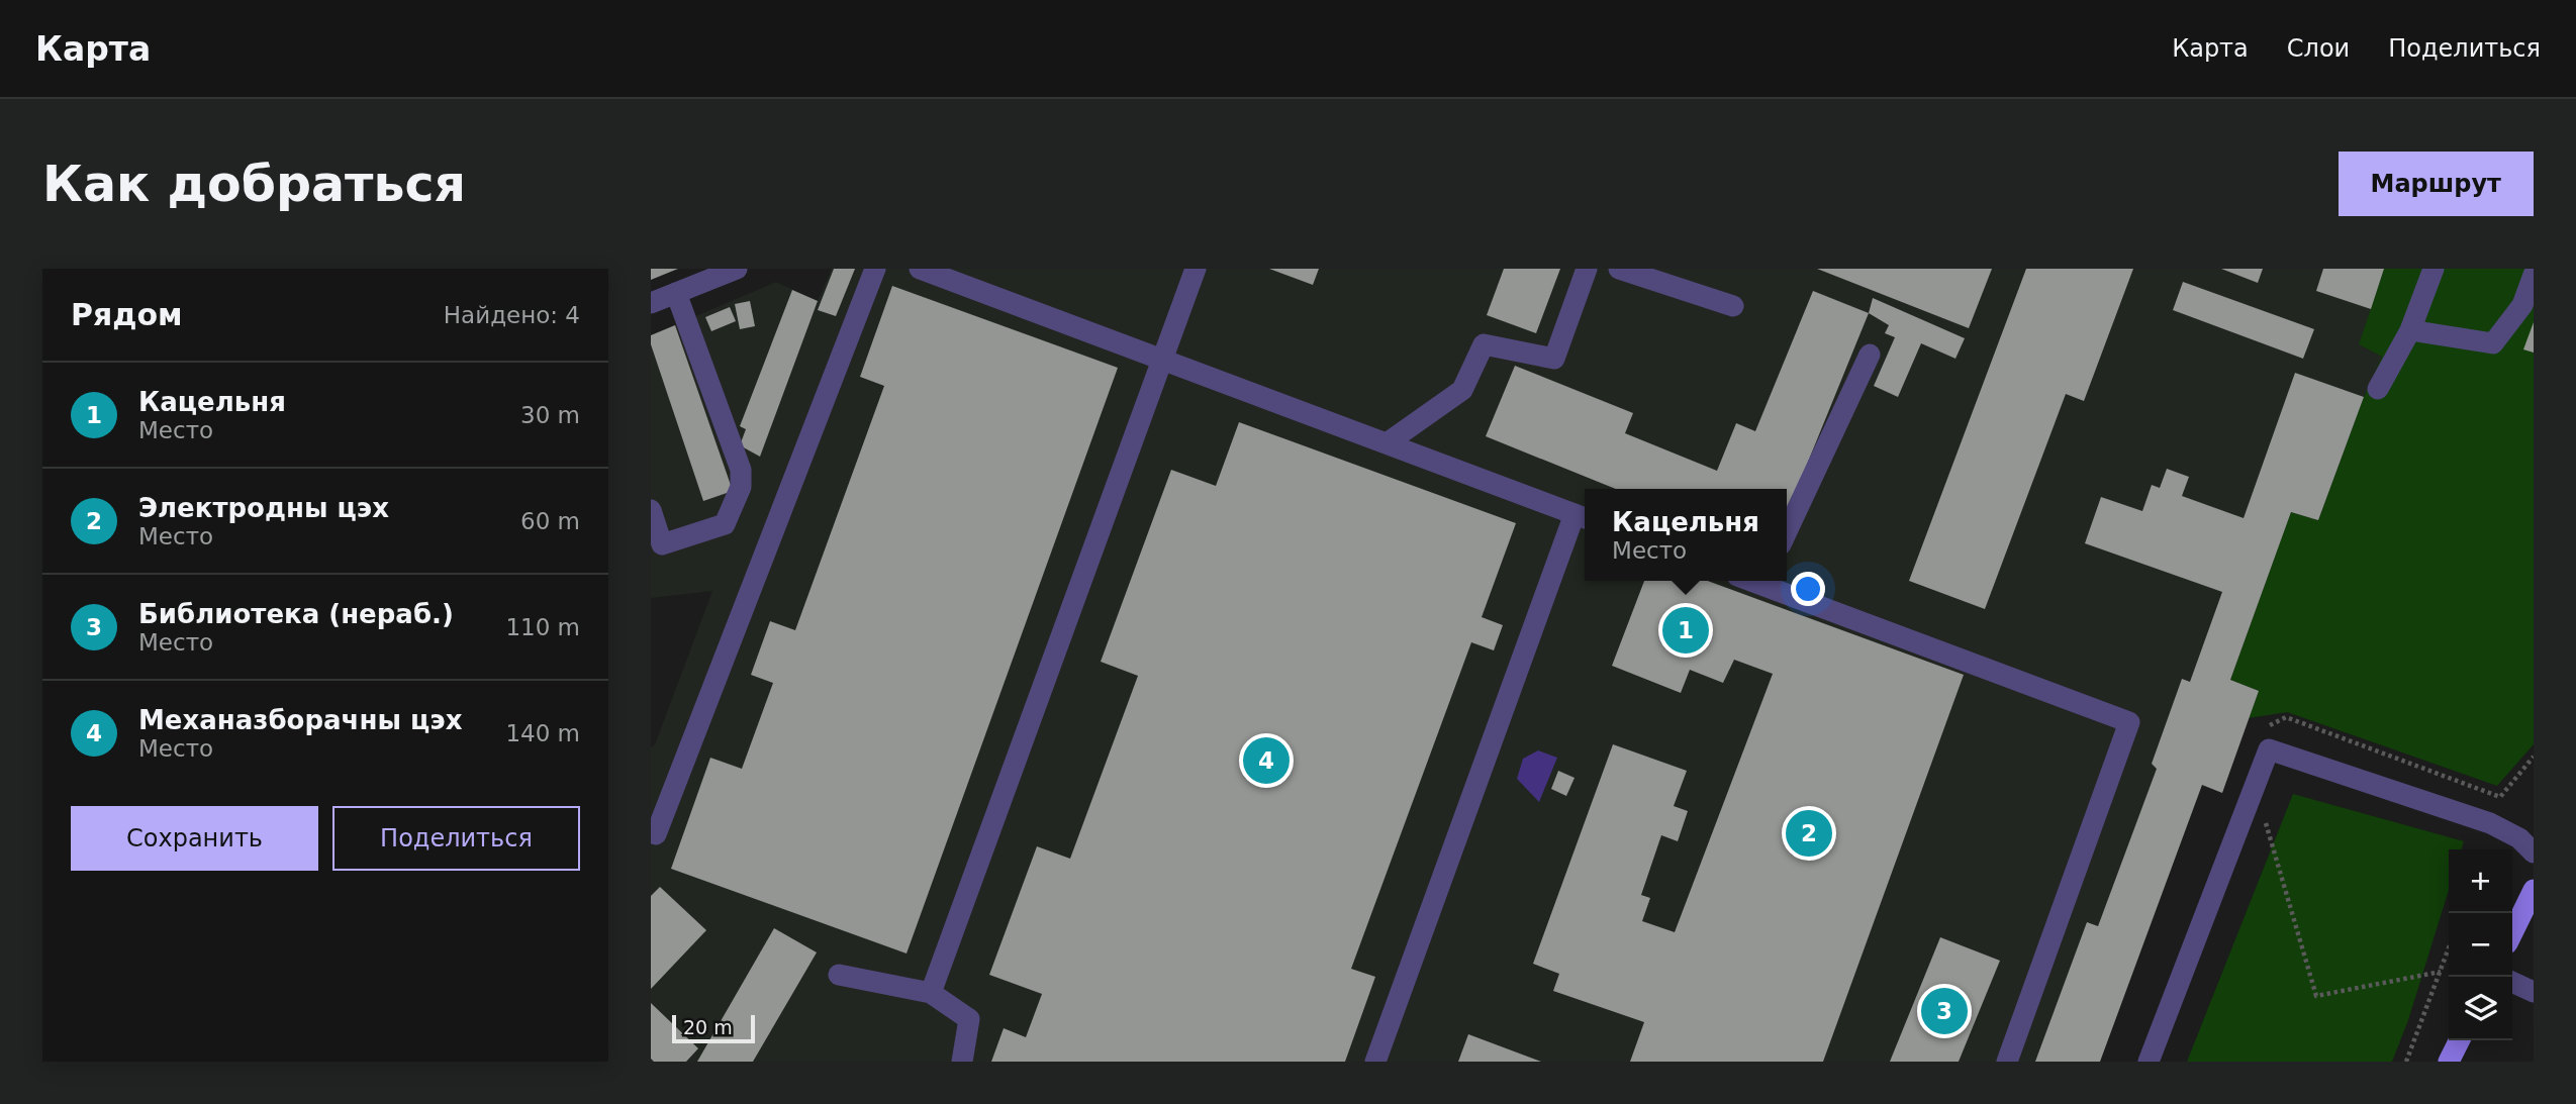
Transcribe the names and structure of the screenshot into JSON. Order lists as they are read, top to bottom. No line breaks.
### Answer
{"scale_bar":"20 m","page":{"header":"Карта","nav":["Карта","Слои","Поделиться"],"buttons":["Маршрут",["Сохранить","Поделиться"]],"title":"Как добраться","heading":["Рядом","Найдено: 4"],"list":[{"mark":"1","name":"Кацельня","note":"Место","value":"30 m"},{"mark":"2","name":"Электродны цэх","note":"Место","value":"60 m"},{"mark":"3","name":"Библиотека (нераб.)","note":"Место","value":"110 m"},{"mark":"4","name":"Механазборачны цэх","note":"Место","value":"140 m"}],"popup":["Кацельня","Место"],"pins":["1","4","2","3"],"map_buttons":["+","−"],"scale":"20 m"}}
